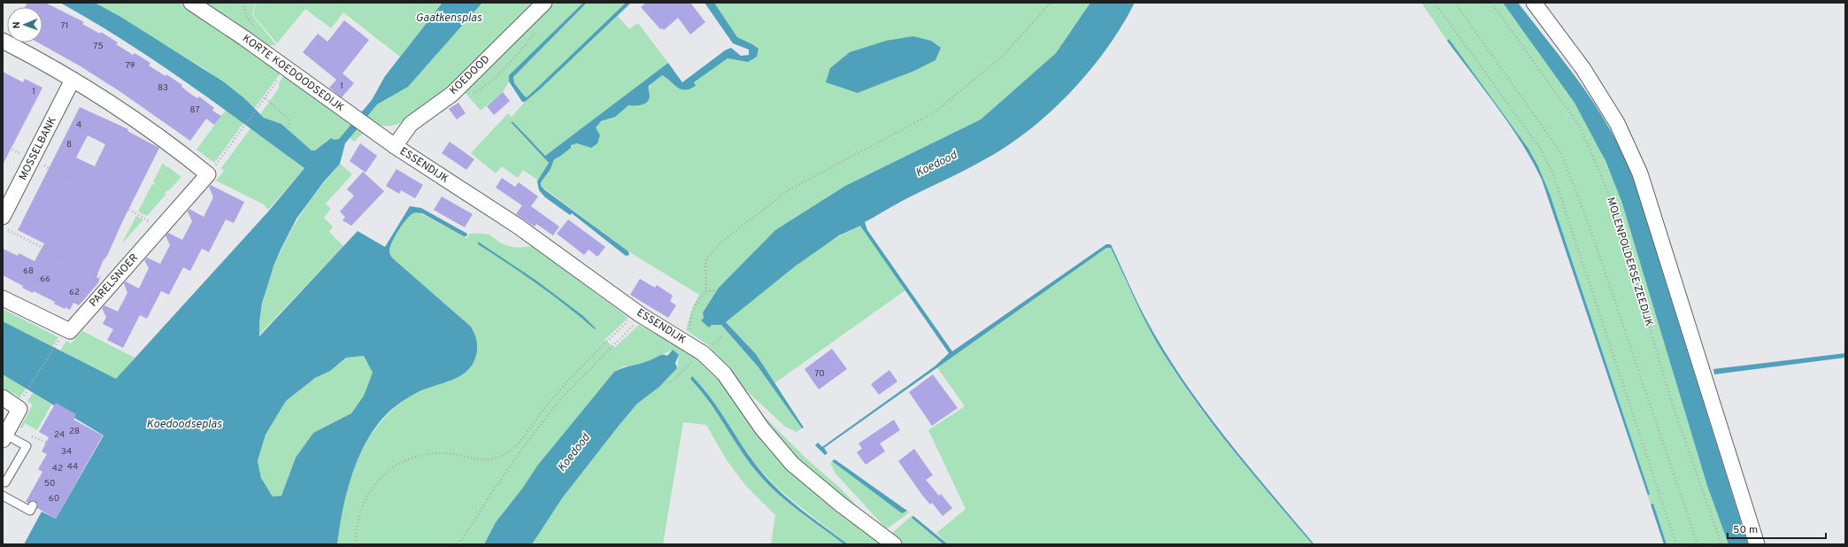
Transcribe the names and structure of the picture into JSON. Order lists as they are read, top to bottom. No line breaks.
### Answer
{"streets":{"street":["KORTE KOEDOODSEDIJK","KOEDOOD","MOSSELBANK","ESSENDIJK","PARELSNOER"],"path":["MOLENPOLDERSE ZEEDIJK"]},"crossings":[["KORTE KOEDOODSEDIJK","KOEDOOD"],["KORTE KOEDOODSEDIJK","ESSENDIJK"],["KORTE KOEDOODSEDIJK","PARELSNOER"],["KOEDOOD","ESSENDIJK"]],"water":["Gaatkensplas","Koedood","Koedoodseplas"],"house_numbers":["71","75","79","1","83","1","87","4","8","68","66","62","70","28","24","34","44","42","50","60"],"scale_bar":"50 m","north":"left"}
